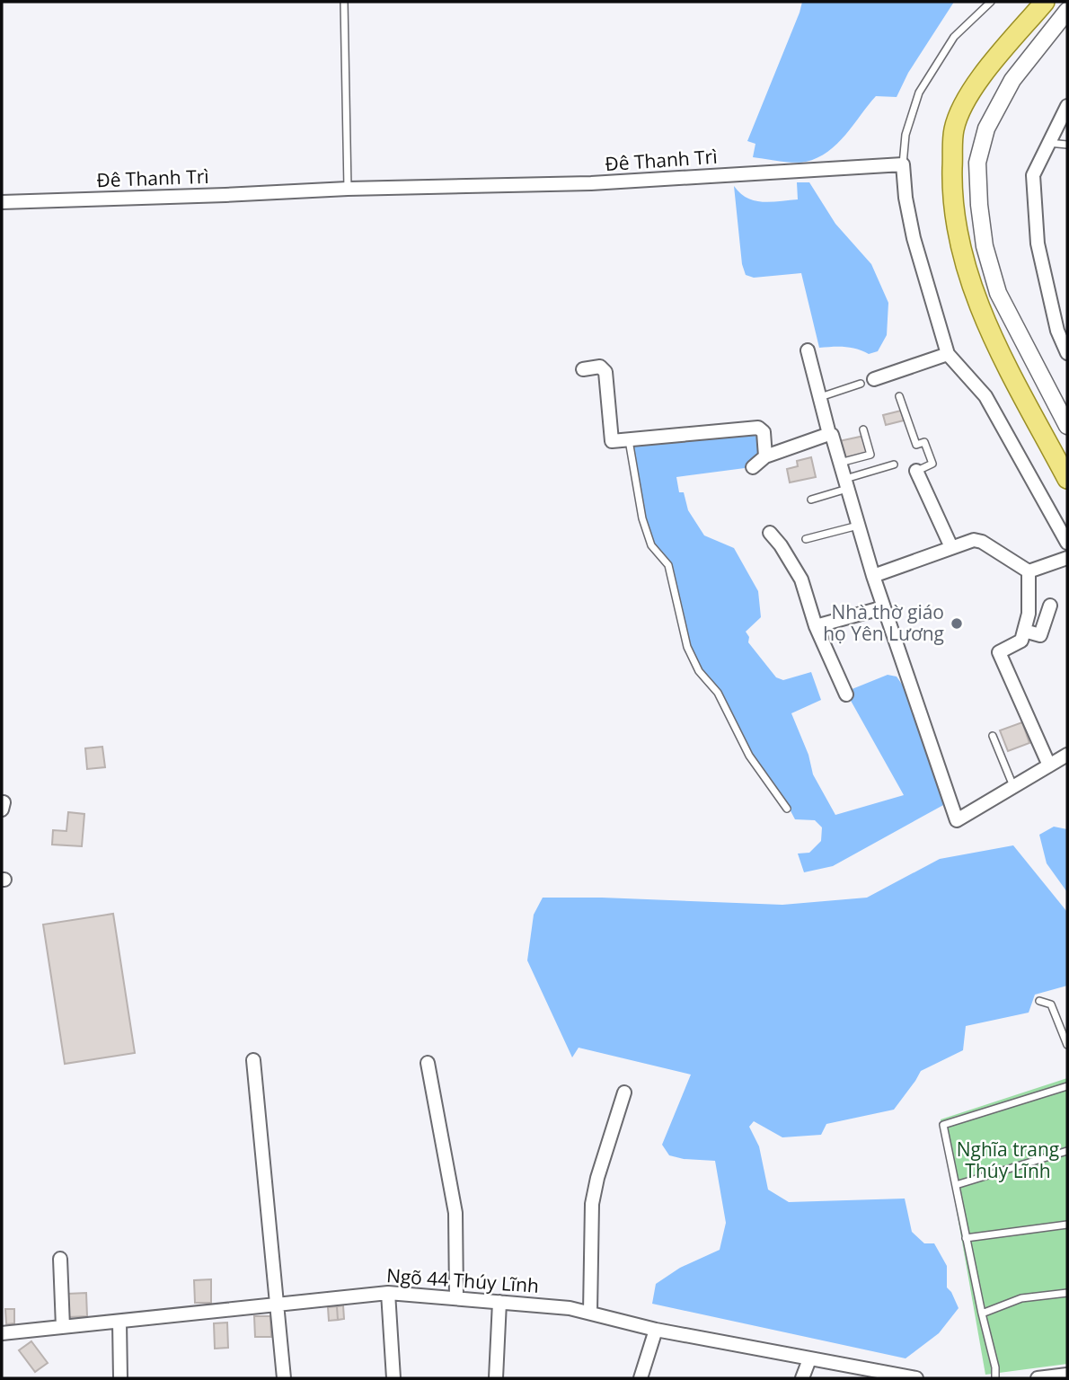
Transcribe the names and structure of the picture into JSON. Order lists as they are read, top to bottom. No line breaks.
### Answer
{"streets":{"street":["Đê Thanh Trì","Ngõ 44 Thúy Lĩnh"]},"parks":["Nghĩa trang Thúy Lĩnh"],"places":["Nhà thờ giáo họ Yên Lương"]}
